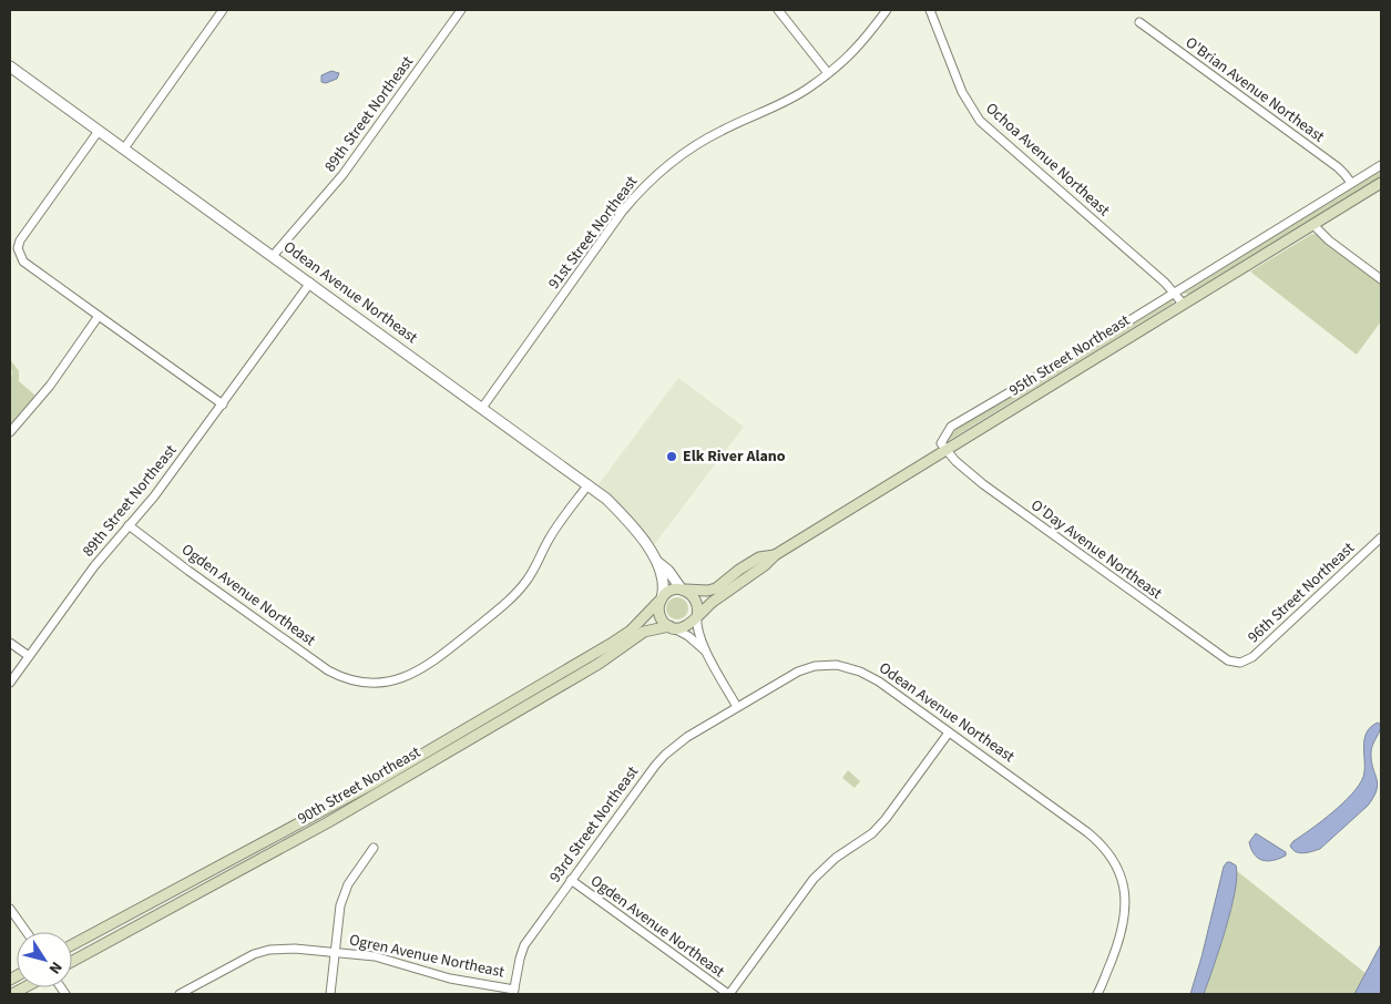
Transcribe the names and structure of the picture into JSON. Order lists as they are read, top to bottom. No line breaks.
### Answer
{"streets":{"main road":["95th Street Northeast","90th Street Northeast"],"street":["O'Brian Avenue Northeast","89th Street Northeast","Ochoa Avenue Northeast","91st Street Northeast","Odean Avenue Northeast","O'Day Avenue Northeast","96th Street Northeast","Ogden Avenue Northeast","93rd Street Northeast","Ogren Avenue Northeast"]},"crossings":[["89th Street Northeast","Odean Avenue Northeast"],["89th Street Northeast","Ogden Avenue Northeast"],["Ochoa Avenue Northeast","95th Street Northeast"],["91st Street Northeast","Odean Avenue Northeast"],["Odean Avenue Northeast","Ogden Avenue Northeast"],["Odean Avenue Northeast","90th Street Northeast"],["Odean Avenue Northeast","93rd Street Northeast"],["95th Street Northeast","O'Day Avenue Northeast"],["O'Day Avenue Northeast","96th Street Northeast"],["Ogden Avenue Northeast","93rd Street Northeast"],["93rd Street Northeast","Ogren Avenue Northeast"]],"places":["Elk River Alano"],"north":"bottom right"}
